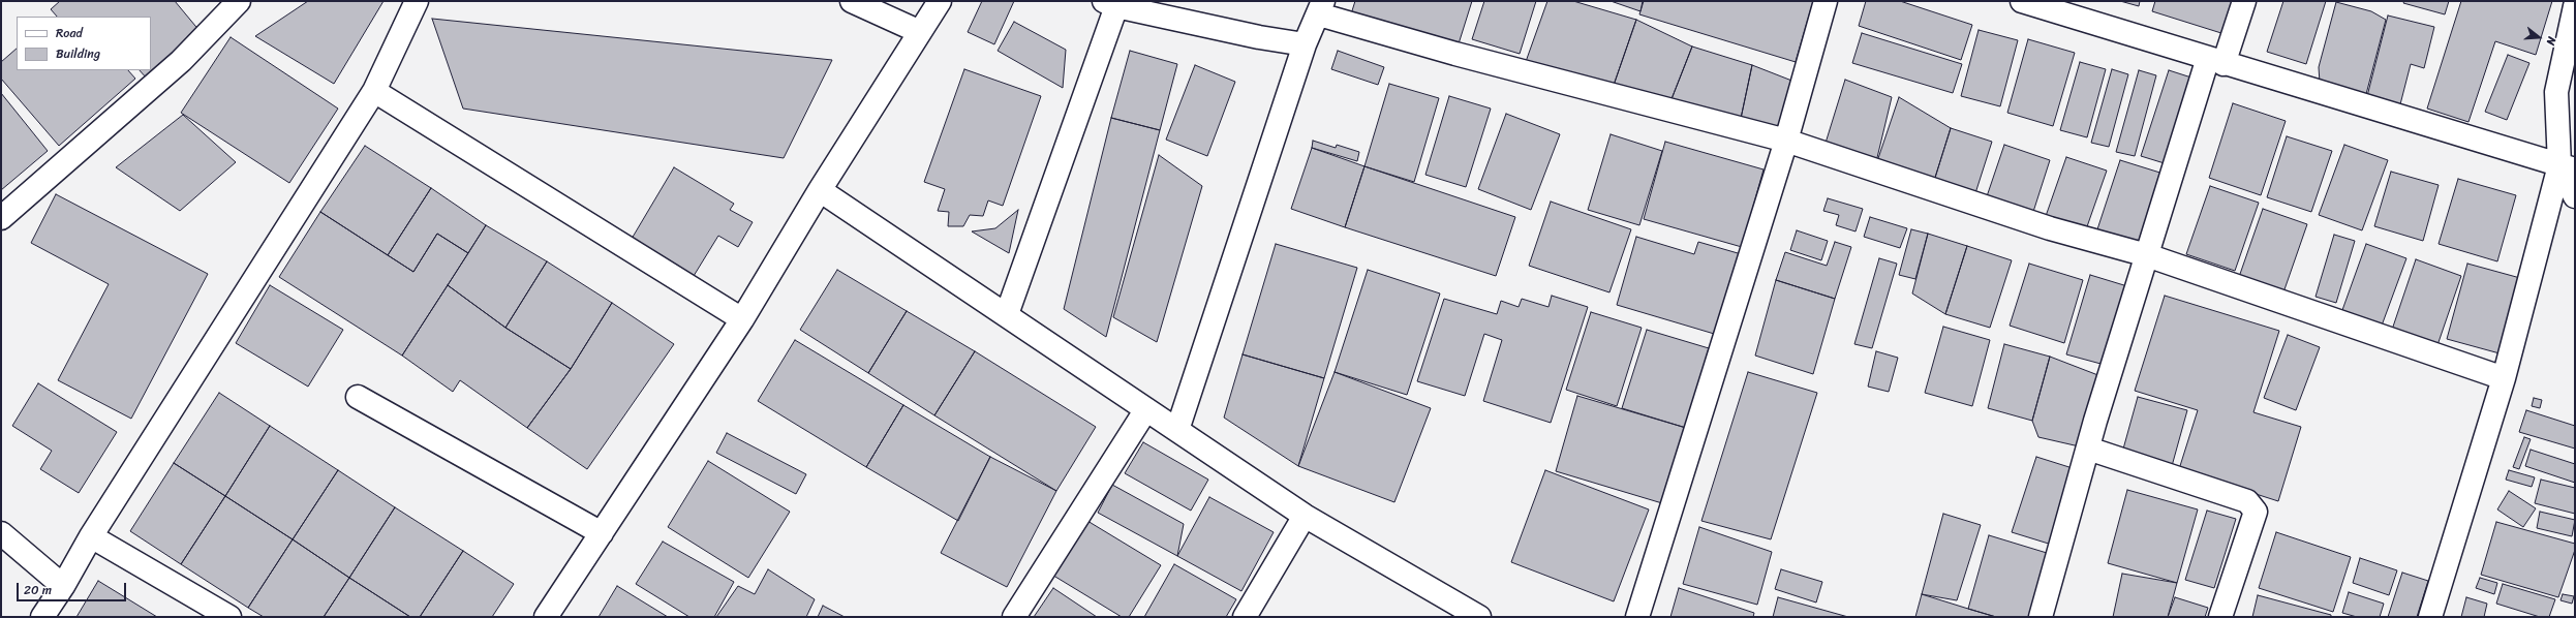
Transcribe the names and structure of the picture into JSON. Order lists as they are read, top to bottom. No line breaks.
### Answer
{"legend":["Road","Building"],"scale_bar":"20 m","north":"right"}
